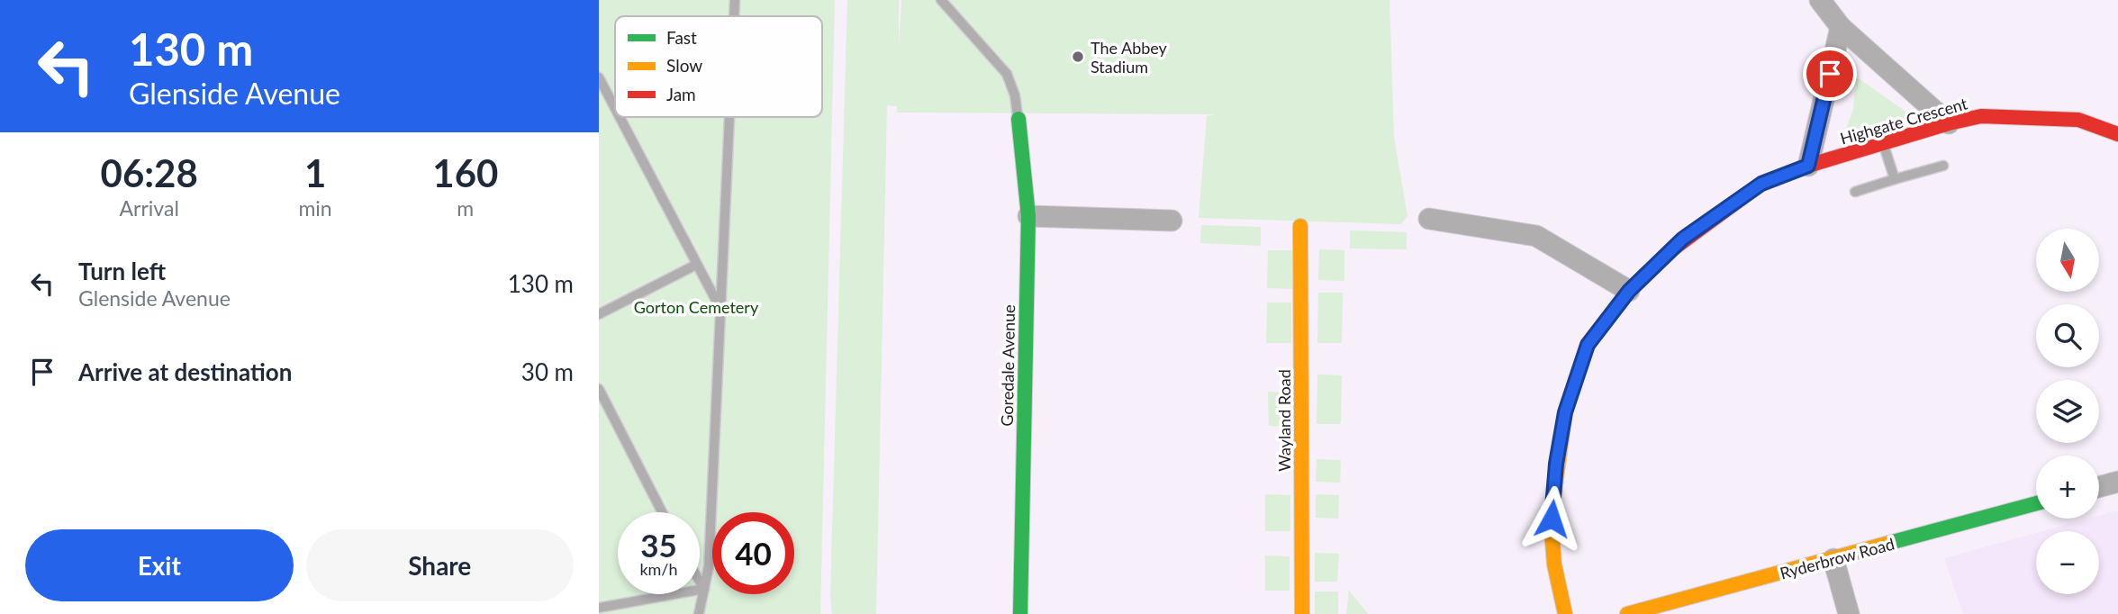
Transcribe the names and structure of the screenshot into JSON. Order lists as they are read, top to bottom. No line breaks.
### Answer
{"streets":{"street":["Highgate Crescent","Goredale Avenue","Wayland Road","Ryderbrow Road"]},"parks":["Gorton Cemetery"],"places":["The Abbey Stadium"],"legend":["Fast","Slow","Jam"],"north":"bottom","page":{"turn":["130 m","Glenside Avenue"],"eta":["06:28","Arrival","1","min","160","m"],"map_buttons":["+","−"],"list":[{"name":"Turn left","note":"Glenside Avenue","value":"130 m"},{"name":"Arrive at destination","value":"30 m"}],"speed":"35 km/h","limit":"40","buttons":["Exit","Share"]}}
